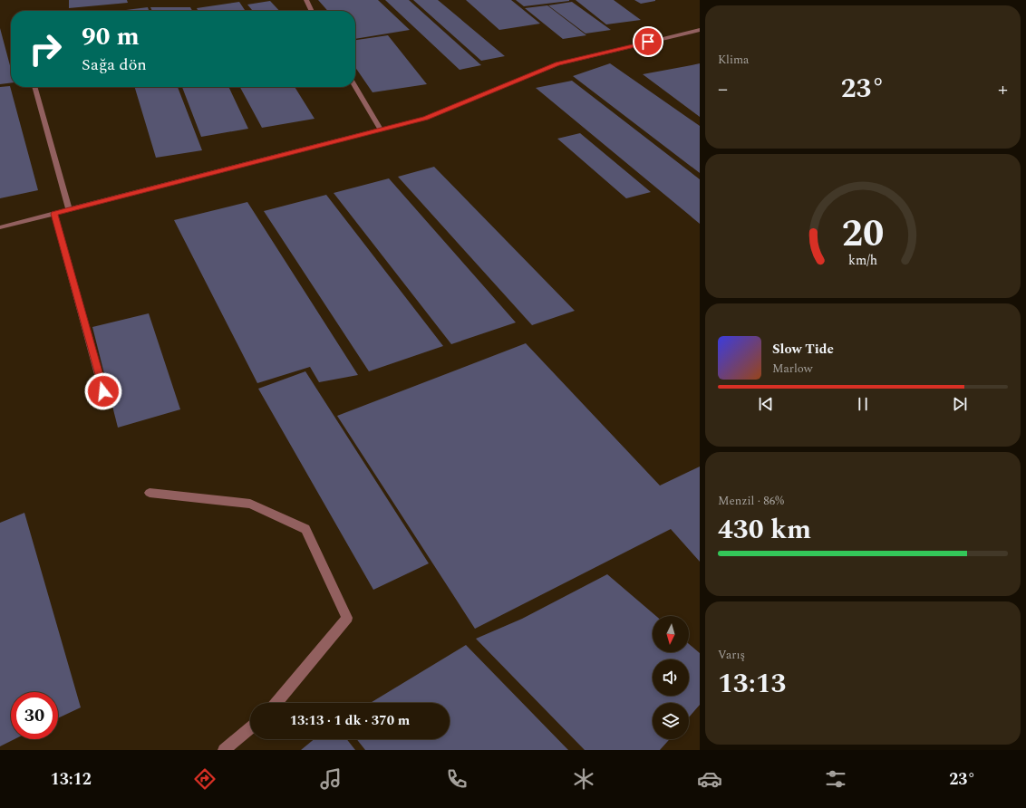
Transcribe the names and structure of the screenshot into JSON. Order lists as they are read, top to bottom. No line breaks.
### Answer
{"north":"bottom","page":{"tile":["Klima",["Menzil · 86%","430 km"],["Varış","13:13"]],"turn":["90 m","Sağa dön"],"heat":["−","23°","+"],"song":["Slow Tide","Marlow"],"limit":"30","trip":"13:13 · 1 dk · 370 m","tabs":["13:12","23°"],"gauge":["20","km/h"]}}
